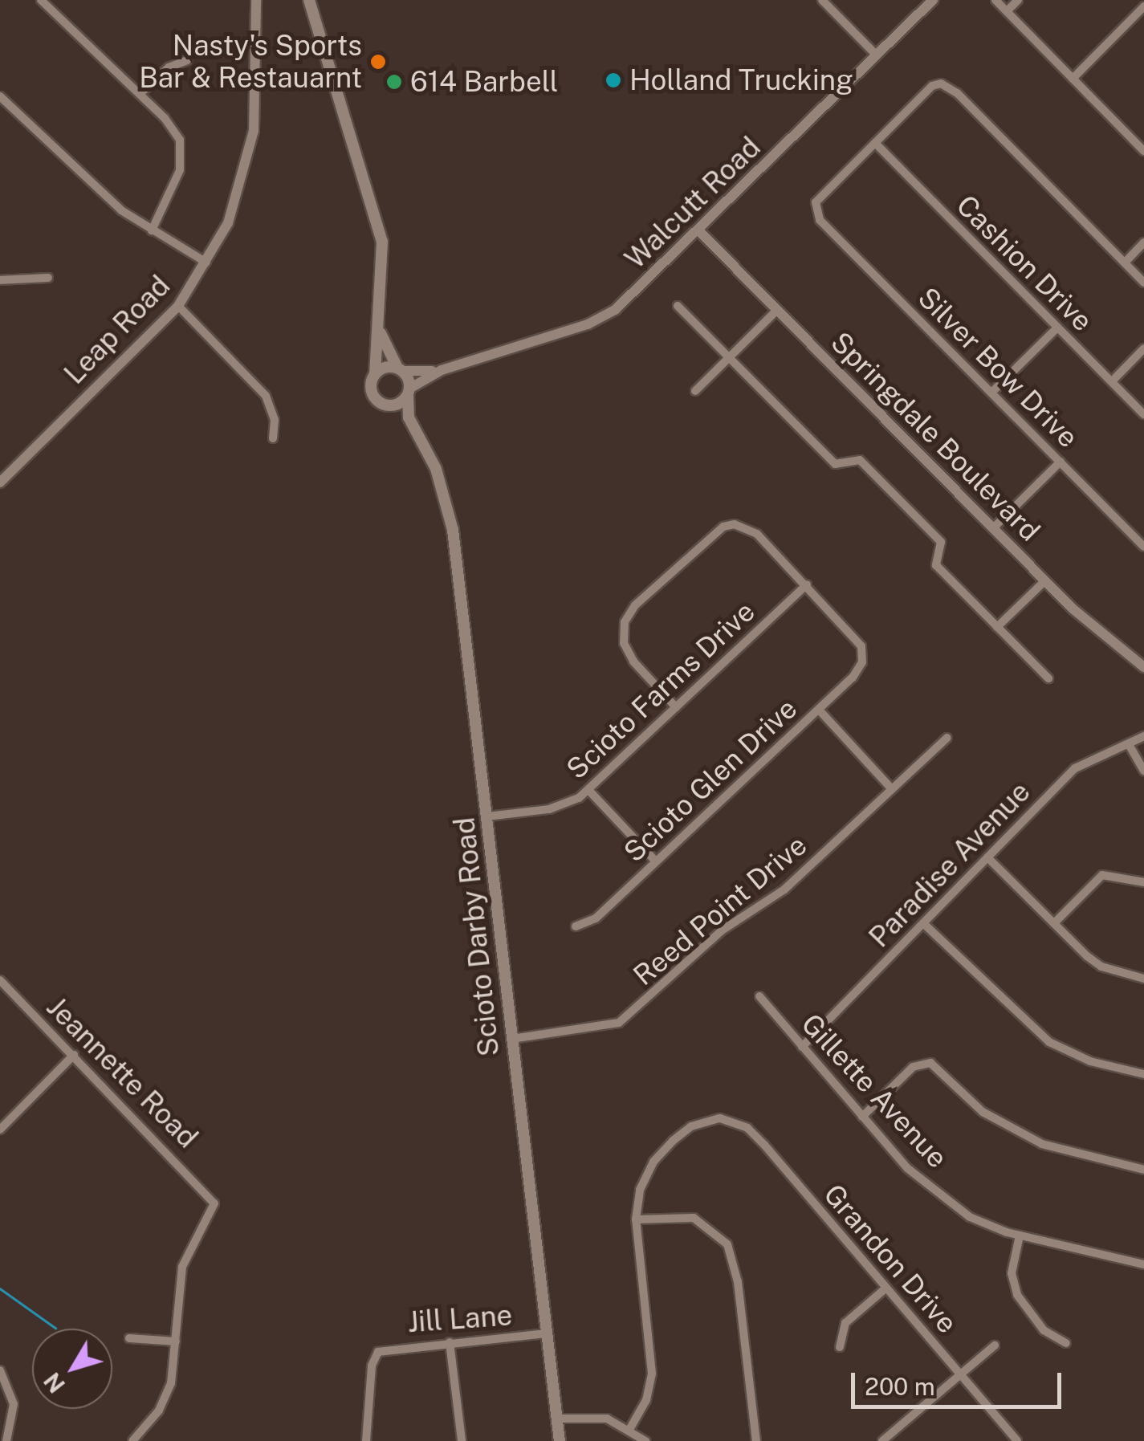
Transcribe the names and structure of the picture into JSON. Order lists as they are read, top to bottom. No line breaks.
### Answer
{"streets":{"main road":["Scioto Darby Road"],"street":["Walcutt Road","Cashion Drive","Leap Road","Silver Bow Drive","Springdale Boulevard","Scioto Farms Drive","Scioto Glen Drive","Paradise Avenue","Reed Point Drive","Jeannette Road","Gillette Avenue","Grandon Drive","Jill Lane"]},"crossings":[["Walcutt Road","Springdale Boulevard"],["Walcutt Road","Scioto Darby Road"],["Cashion Drive","Silver Bow Drive"],["Scioto Farms Drive","Scioto Glen Drive"],["Scioto Farms Drive","Scioto Darby Road"],["Paradise Avenue","Gillette Avenue"],["Reed Point Drive","Scioto Darby Road"],["Scioto Darby Road","Jill Lane"]],"places":["Nasty's Sports Bar & Restauarnt","Holland Trucking","614 Barbell"],"scale_bar":"200 m","north":"bottom left"}
